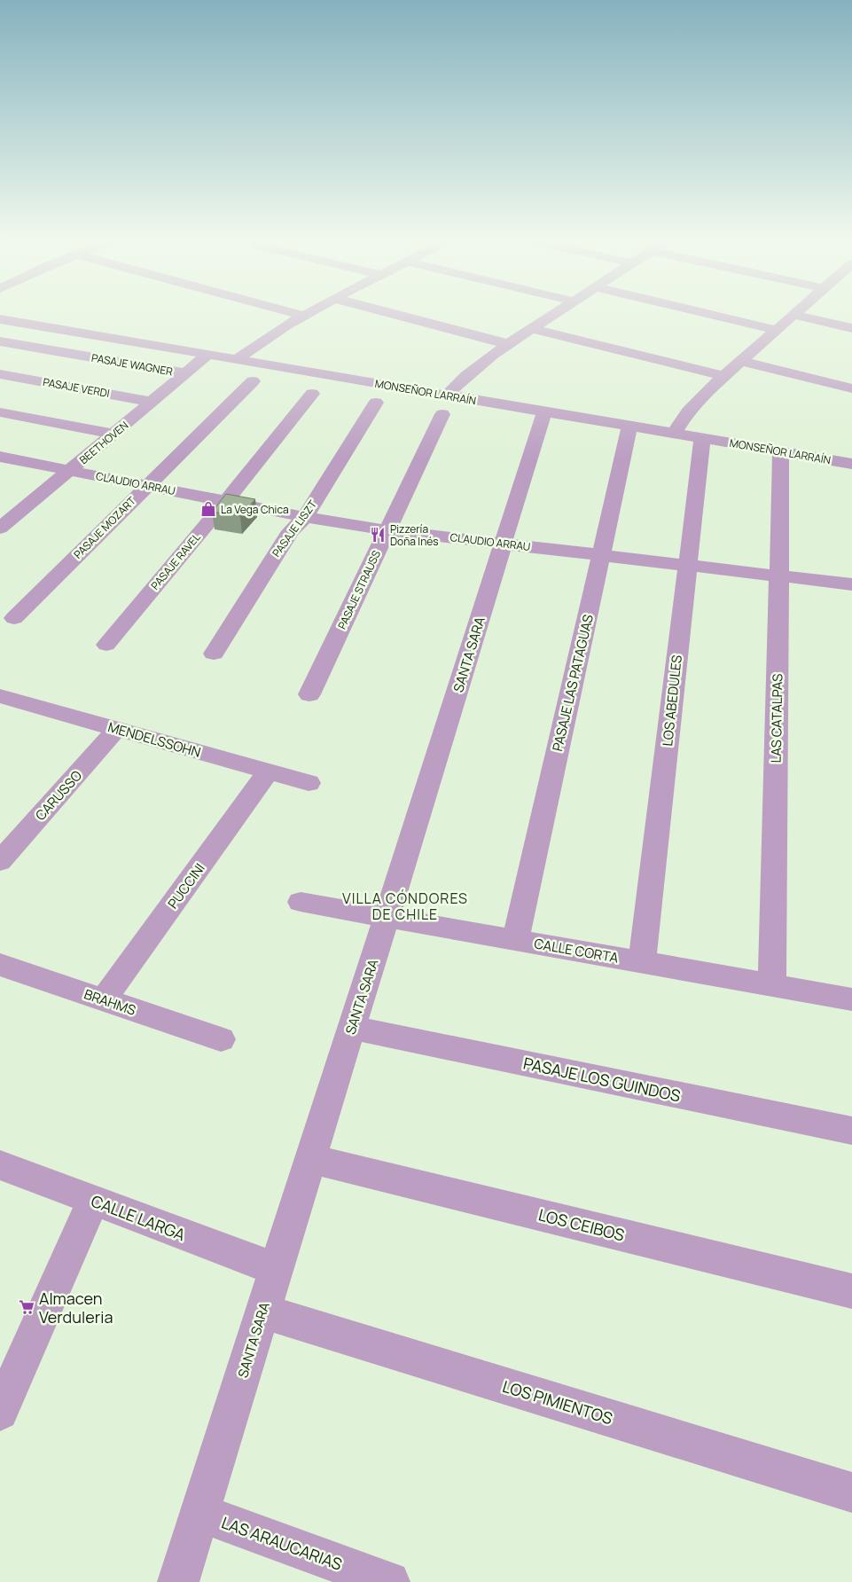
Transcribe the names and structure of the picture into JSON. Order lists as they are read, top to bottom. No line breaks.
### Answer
{"streets":{"street":["PASAJE WAGNER","PASAJE VERDI","MONSEÑOR LARRAÍN","BEETHOVEN","CLAUDIO ARRAU","PASAJE MOZART","PASAJE LISZT","PASAJE RAVEL","PASAJE STRAUSS","SANTA SARA","PASAJE LAS PATAGUAS","LOS ABEDULES","LAS CATALPAS","MENDELSSOHN","CARUSSO","PUCCINI","CALLE CORTA","BRAHMS","PASAJE LOS GUINDOS","CALLE LARGA","LOS CEIBOS","LOS PIMIENTOS","LAS ARAUCARIAS"]},"crossings":[["PASAJE WAGNER","BEETHOVEN"],["PASAJE VERDI","BEETHOVEN"],["MONSEÑOR LARRAÍN","BEETHOVEN"],["MONSEÑOR LARRAÍN","SANTA SARA"],["MONSEÑOR LARRAÍN","PASAJE LAS PATAGUAS"],["MONSEÑOR LARRAÍN","LOS ABEDULES"],["MONSEÑOR LARRAÍN","LAS CATALPAS"],["BEETHOVEN","CLAUDIO ARRAU"],["CLAUDIO ARRAU","PASAJE MOZART"],["CLAUDIO ARRAU","PASAJE LISZT"],["CLAUDIO ARRAU","PASAJE RAVEL"],["CLAUDIO ARRAU","PASAJE STRAUSS"],["CLAUDIO ARRAU","SANTA SARA"],["CLAUDIO ARRAU","PASAJE LAS PATAGUAS"],["CLAUDIO ARRAU","LOS ABEDULES"],["CLAUDIO ARRAU","LAS CATALPAS"],["SANTA SARA","CALLE CORTA"],["SANTA SARA","PASAJE LOS GUINDOS"],["SANTA SARA","CALLE LARGA"],["SANTA SARA","LOS CEIBOS"],["SANTA SARA","LOS PIMIENTOS"],["SANTA SARA","LAS ARAUCARIAS"],["PASAJE LAS PATAGUAS","CALLE CORTA"],["LOS ABEDULES","CALLE CORTA"],["LAS CATALPAS","CALLE CORTA"],["MENDELSSOHN","CARUSSO"],["MENDELSSOHN","PUCCINI"],["PUCCINI","BRAHMS"]],"districts":["VILLA CÓNDORES DE CHILE"],"places":{"shop":["La Vega Chica"],"restaurant":["Pizzería Doña Inés"],"supermarket":["Almacen Verduleria"]}}
